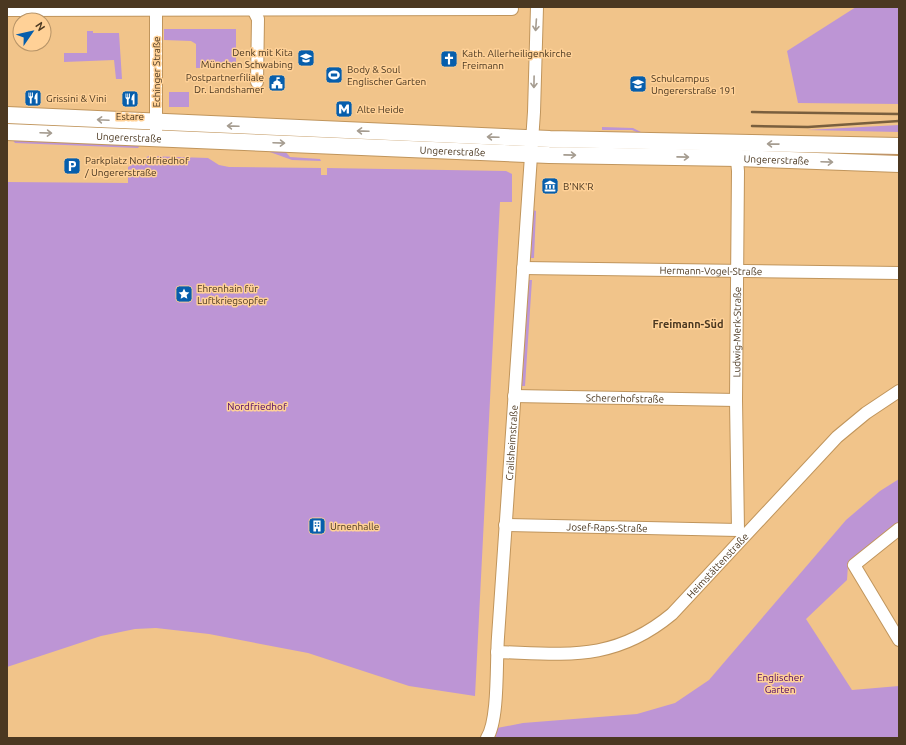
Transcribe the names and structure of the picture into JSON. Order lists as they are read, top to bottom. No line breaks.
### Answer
{"streets":{"main road":["Ungererstraße"],"street":["Echinger Straße","Hermann-Vogel-Straße","Ludwig-Merk-Straße","Schererhofstraße","Crailsheimstraße","Josef-Raps-Straße","Heimstättenstraße"]},"crossings":[["Echinger Straße","Ungererstraße"],["Ungererstraße","Ludwig-Merk-Straße"],["Ungererstraße","Crailsheimstraße"],["Hermann-Vogel-Straße","Ludwig-Merk-Straße"],["Hermann-Vogel-Straße","Crailsheimstraße"],["Ludwig-Merk-Straße","Schererhofstraße"],["Ludwig-Merk-Straße","Josef-Raps-Straße"],["Ludwig-Merk-Straße","Heimstättenstraße"],["Schererhofstraße","Crailsheimstraße"],["Crailsheimstraße","Josef-Raps-Straße"],["Crailsheimstraße","Heimstättenstraße"],["Josef-Raps-Straße","Heimstättenstraße"]],"districts":["Freimann-Süd"],"parks":["Nordfriedhof","Englischer Garten"],"places":{"school or university":["Denk mit Kita München Schwabing","Schulcampus Ungererstraße 191"],"church":["Kath. Allerheiligenkirche Freimann"],"sports":["Body & Soul Englischer Garten"],"public building":["Postpartnerfiliale Dr. Landshamer"],"restaurant":["Grissini & Vini","Estare"],"metro station":["Alte Heide"],"parking":["Parkplatz Nordfriedhof / Ungererstraße"],"museum":["B'NK'R"],"place":["Ehrenhain für Luftkriegsopfer"],"building":["Urnenhalle"]},"north":"top right"}
